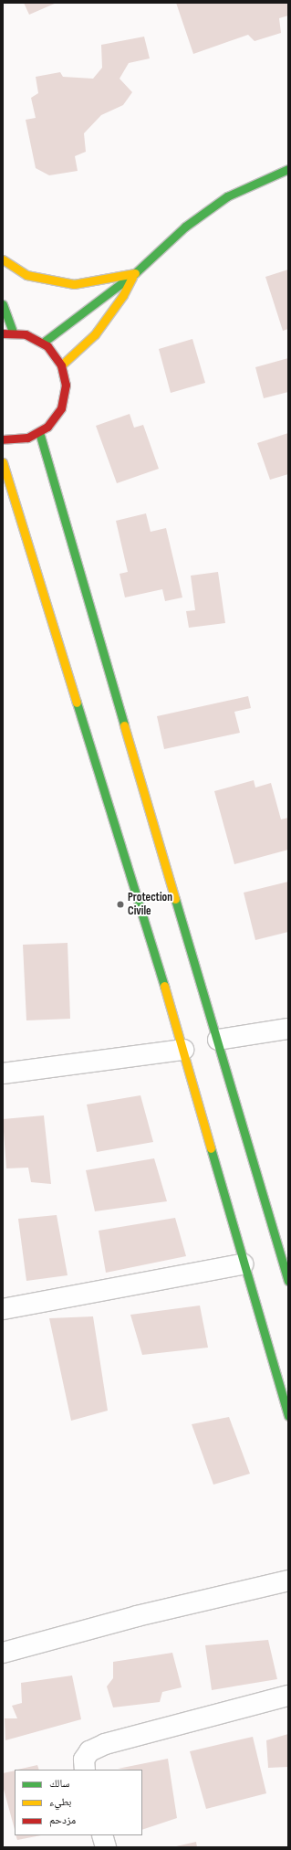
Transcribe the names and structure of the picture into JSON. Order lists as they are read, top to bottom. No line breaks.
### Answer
{"places":["Protection Civile"],"legend":["سالك","بطيء","مزدحم"]}
